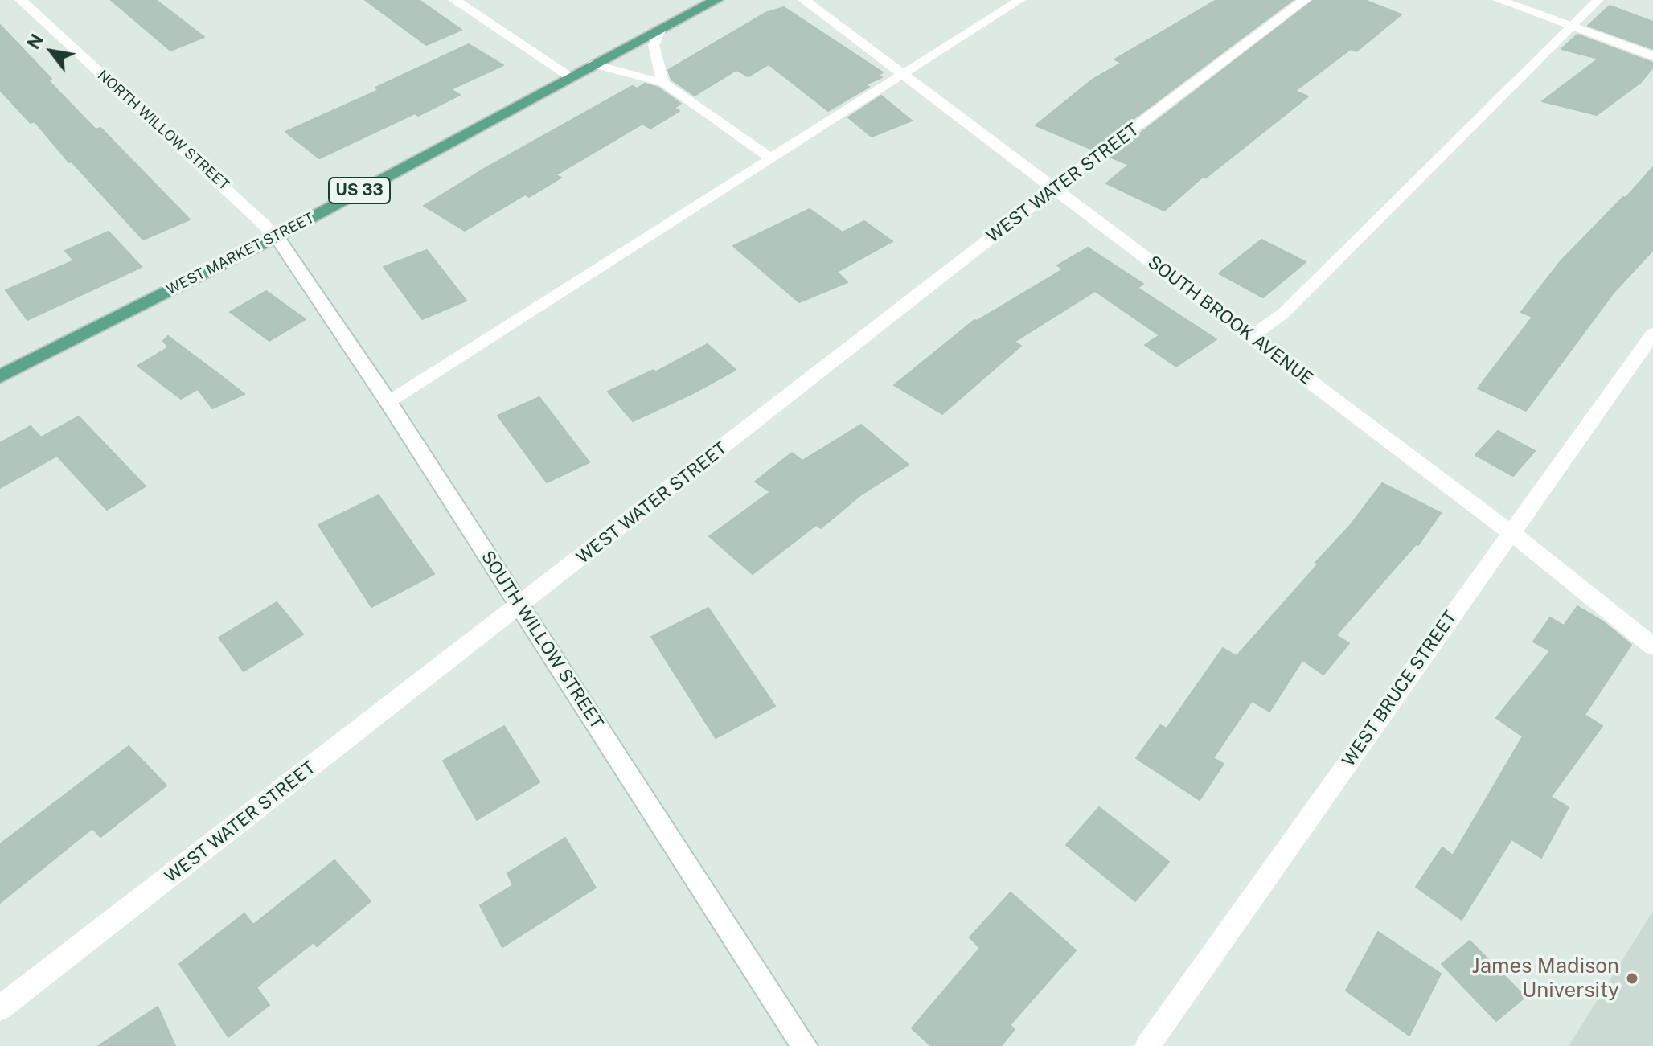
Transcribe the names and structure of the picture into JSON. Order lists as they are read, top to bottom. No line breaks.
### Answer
{"streets":{"main road":["US 33","WEST MARKET STREET"],"street":["NORTH WILLOW STREET","WEST WATER STREET","SOUTH BROOK AVENUE","SOUTH WILLOW STREET","WEST BRUCE STREET"]},"crossings":[["NORTH WILLOW STREET","WEST MARKET STREET"],["NORTH WILLOW STREET","SOUTH WILLOW STREET"],["WEST WATER STREET","SOUTH BROOK AVENUE"],["WEST WATER STREET","SOUTH WILLOW STREET"],["WEST MARKET STREET","SOUTH WILLOW STREET"],["SOUTH BROOK AVENUE","WEST BRUCE STREET"]],"places":["James Madison University"],"north":"top left"}
